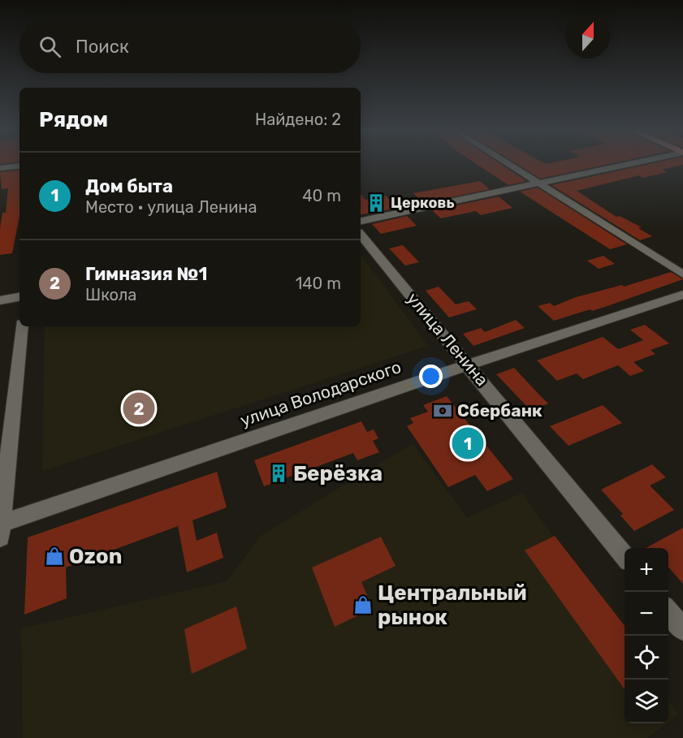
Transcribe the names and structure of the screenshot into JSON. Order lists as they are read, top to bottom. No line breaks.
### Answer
{"streets":{"street":["улица Ленина","улица Володарского"]},"crossings":[["улица Ленина","улица Володарского"]],"places":{"building":["Церковь","Берёзка"],"bank":["Сбербанк"],"shop":["Ozon","Центральный рынок"]},"north":"top","page":{"search":"Поиск","heading":["Рядом","Найдено: 2"],"list":[{"mark":"1","name":"Дом быта","note":"Место · улица Ленина","value":"40 m"},{"mark":"2","name":"Гимназия №1","note":"Школа","value":"140 m"}],"pins":["2","1"],"map_buttons":["+","−"]}}
